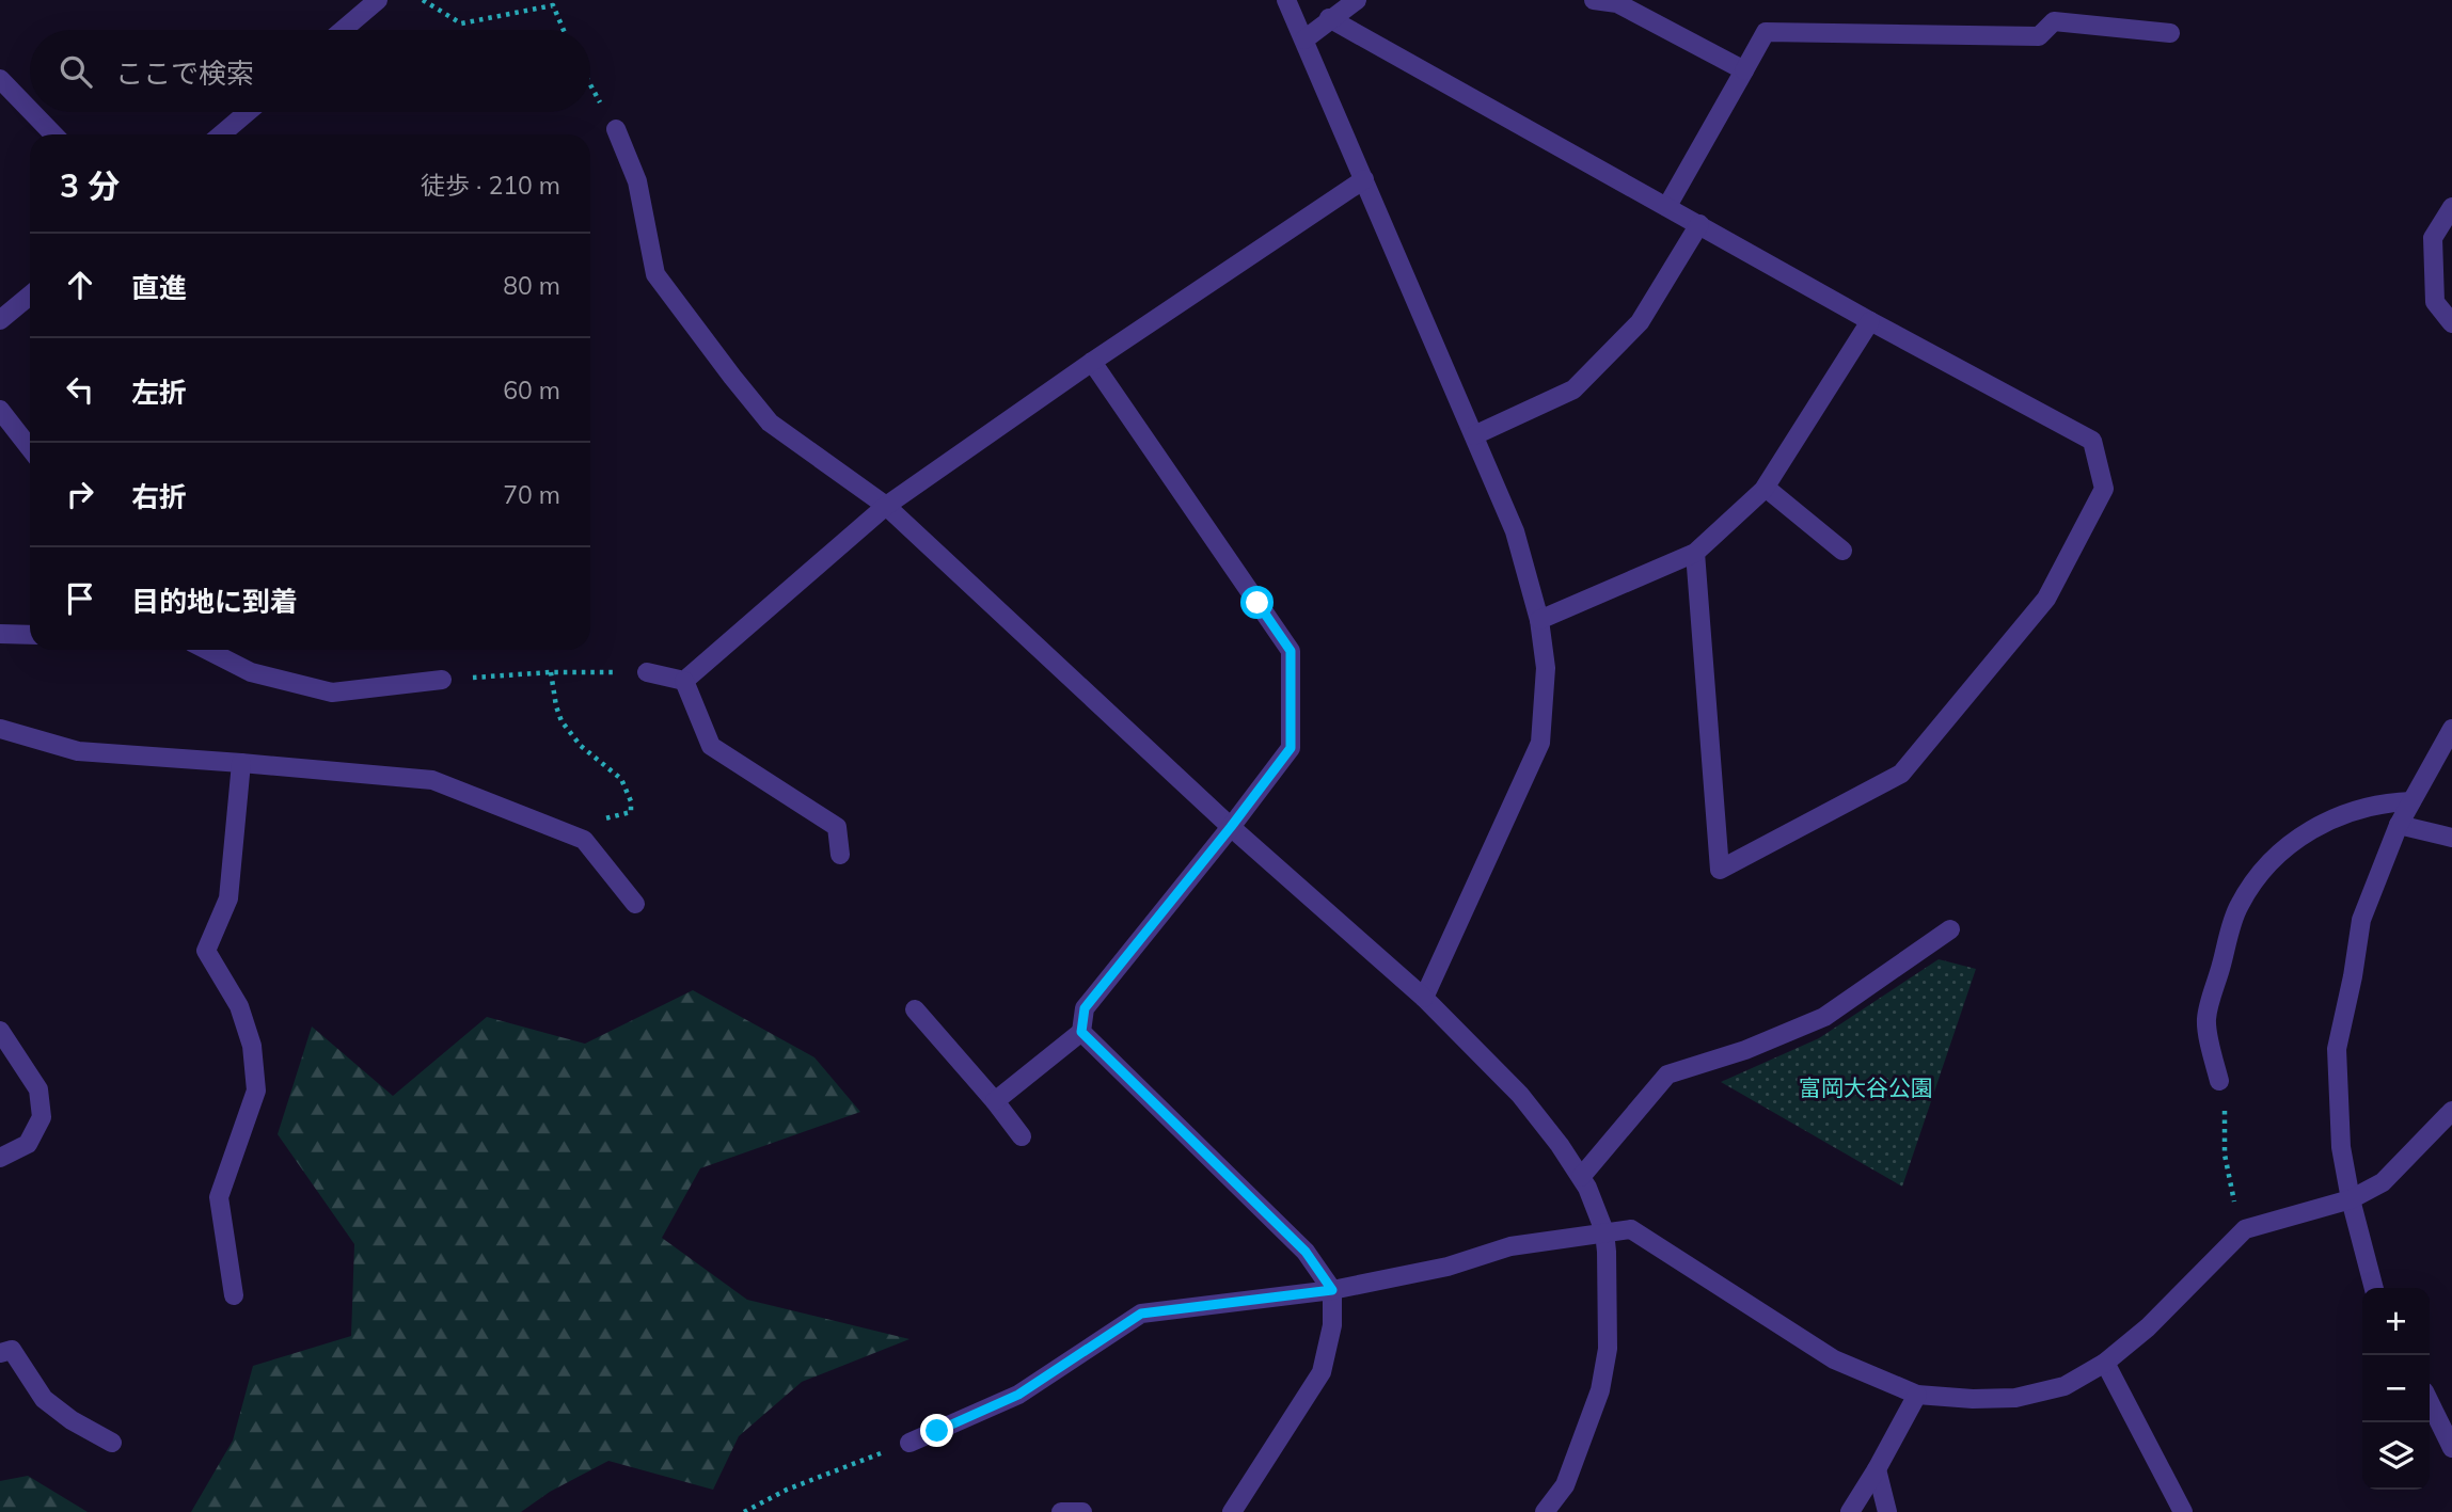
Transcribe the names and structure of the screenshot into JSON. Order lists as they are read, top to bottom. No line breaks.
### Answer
{"parks":["富岡大谷公園"],"page":{"search":"ここで検索","heading":["3 分","徒歩 · 210 m"],"list":[["直進","80 m"],["左折","60 m"],["右折","70 m"],"目的地に到着"],"map_buttons":["+","−"]}}
